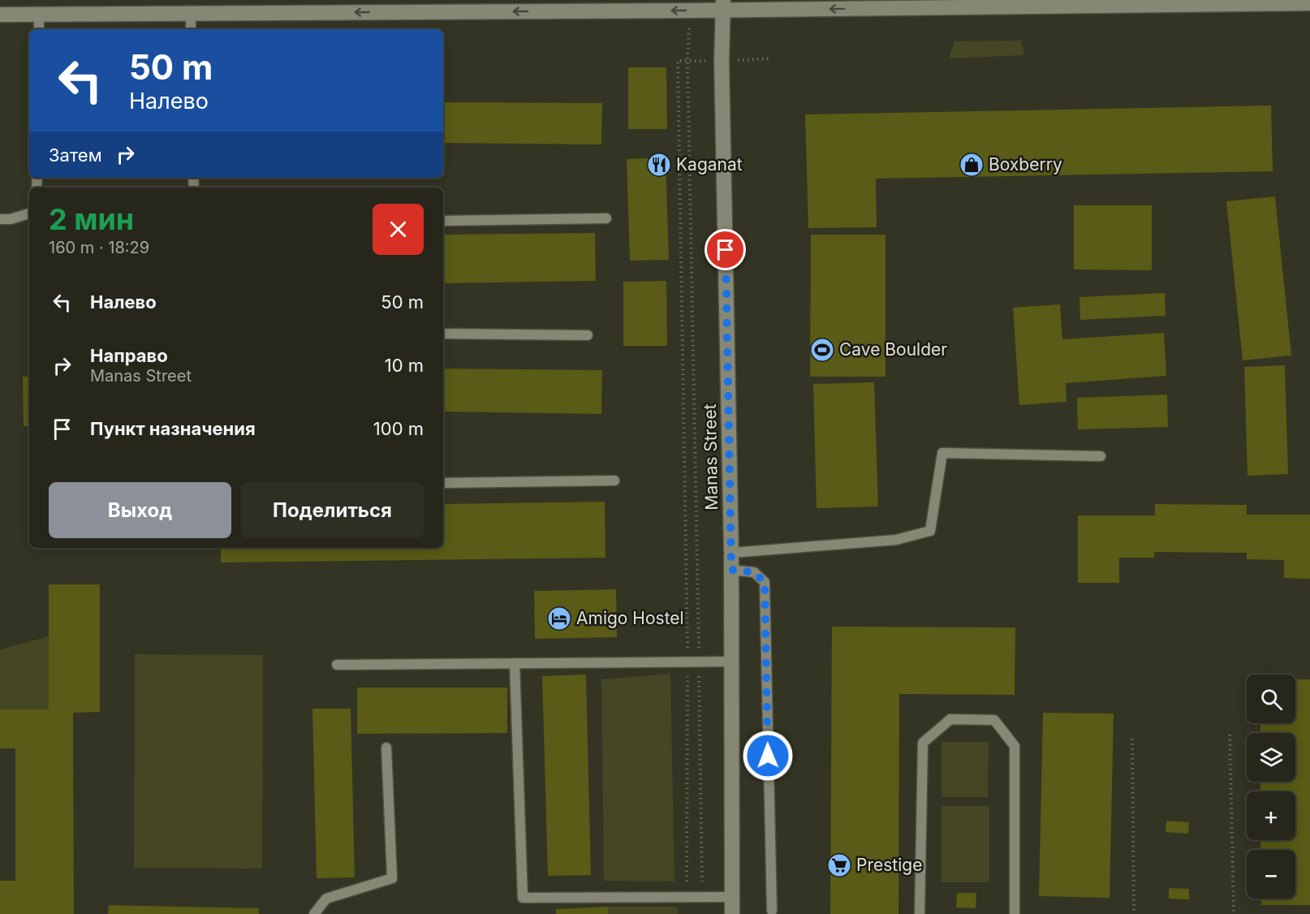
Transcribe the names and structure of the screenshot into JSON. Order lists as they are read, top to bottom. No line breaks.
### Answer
{"streets":{"street":["Manas Street"]},"places":{"restaurant":["Kaganat"],"shop":["Boxberry"],"sports":["Cave Boulder"],"hotel":["Amigo Hostel"],"supermarket":["Prestige"]},"page":{"turn":["50 m","Налево"],"then":"Затем","heading":["2 мин","160 m · 18:29"],"list":[{"name":"Налево","value":"50 m"},{"name":"Направо","note":"Manas Street","value":"10 m"},{"name":"Пункт назначения","value":"100 m"}],"buttons":["Выход","Поделиться"],"map_buttons":["+","−"]}}
